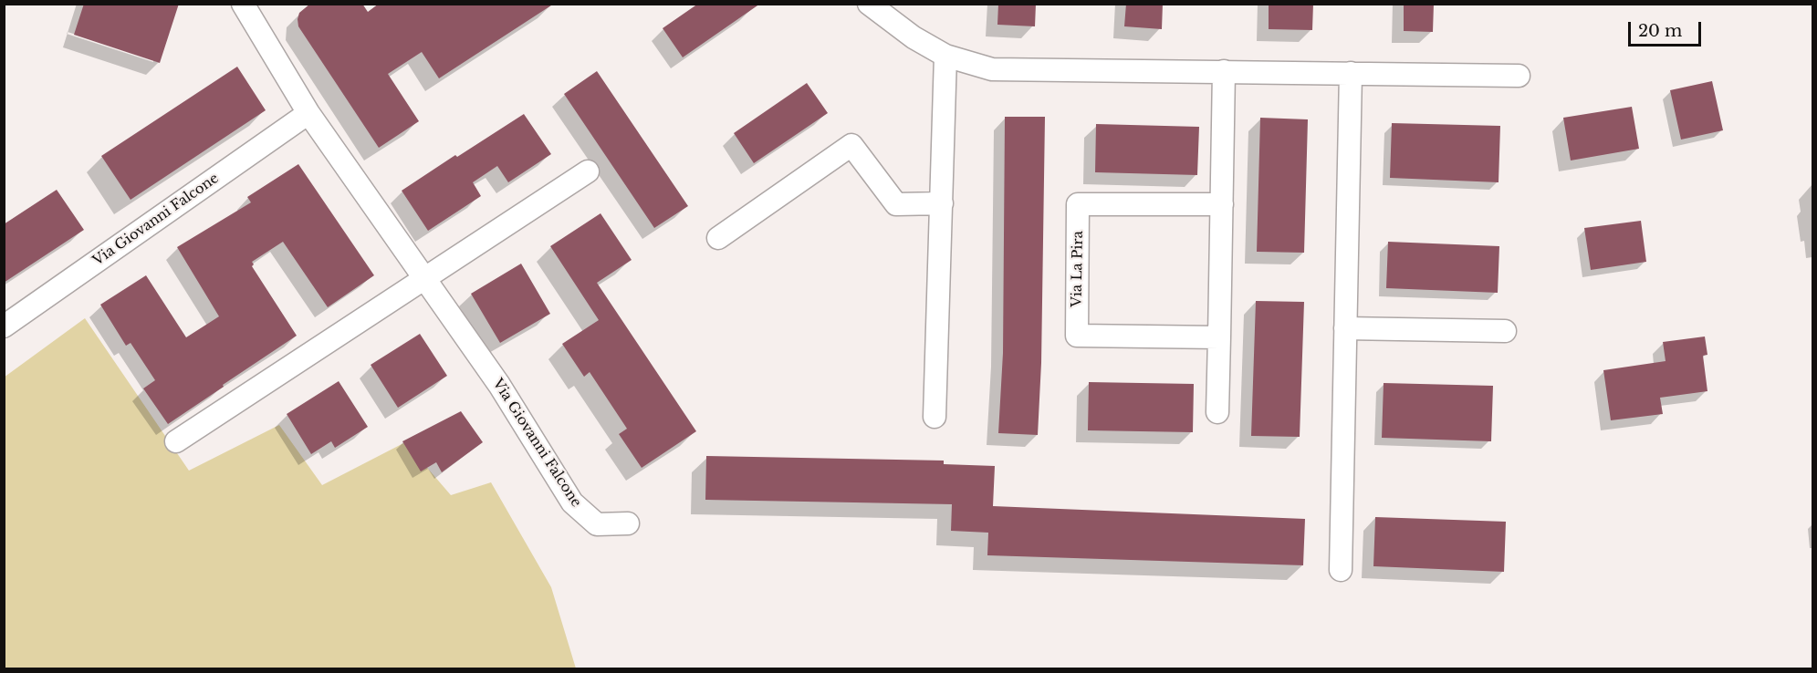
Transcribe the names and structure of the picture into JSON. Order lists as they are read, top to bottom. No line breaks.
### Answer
{"streets":{"street":["Via Giovanni Falcone","Via La Pira"]},"scale_bar":"20 m"}
